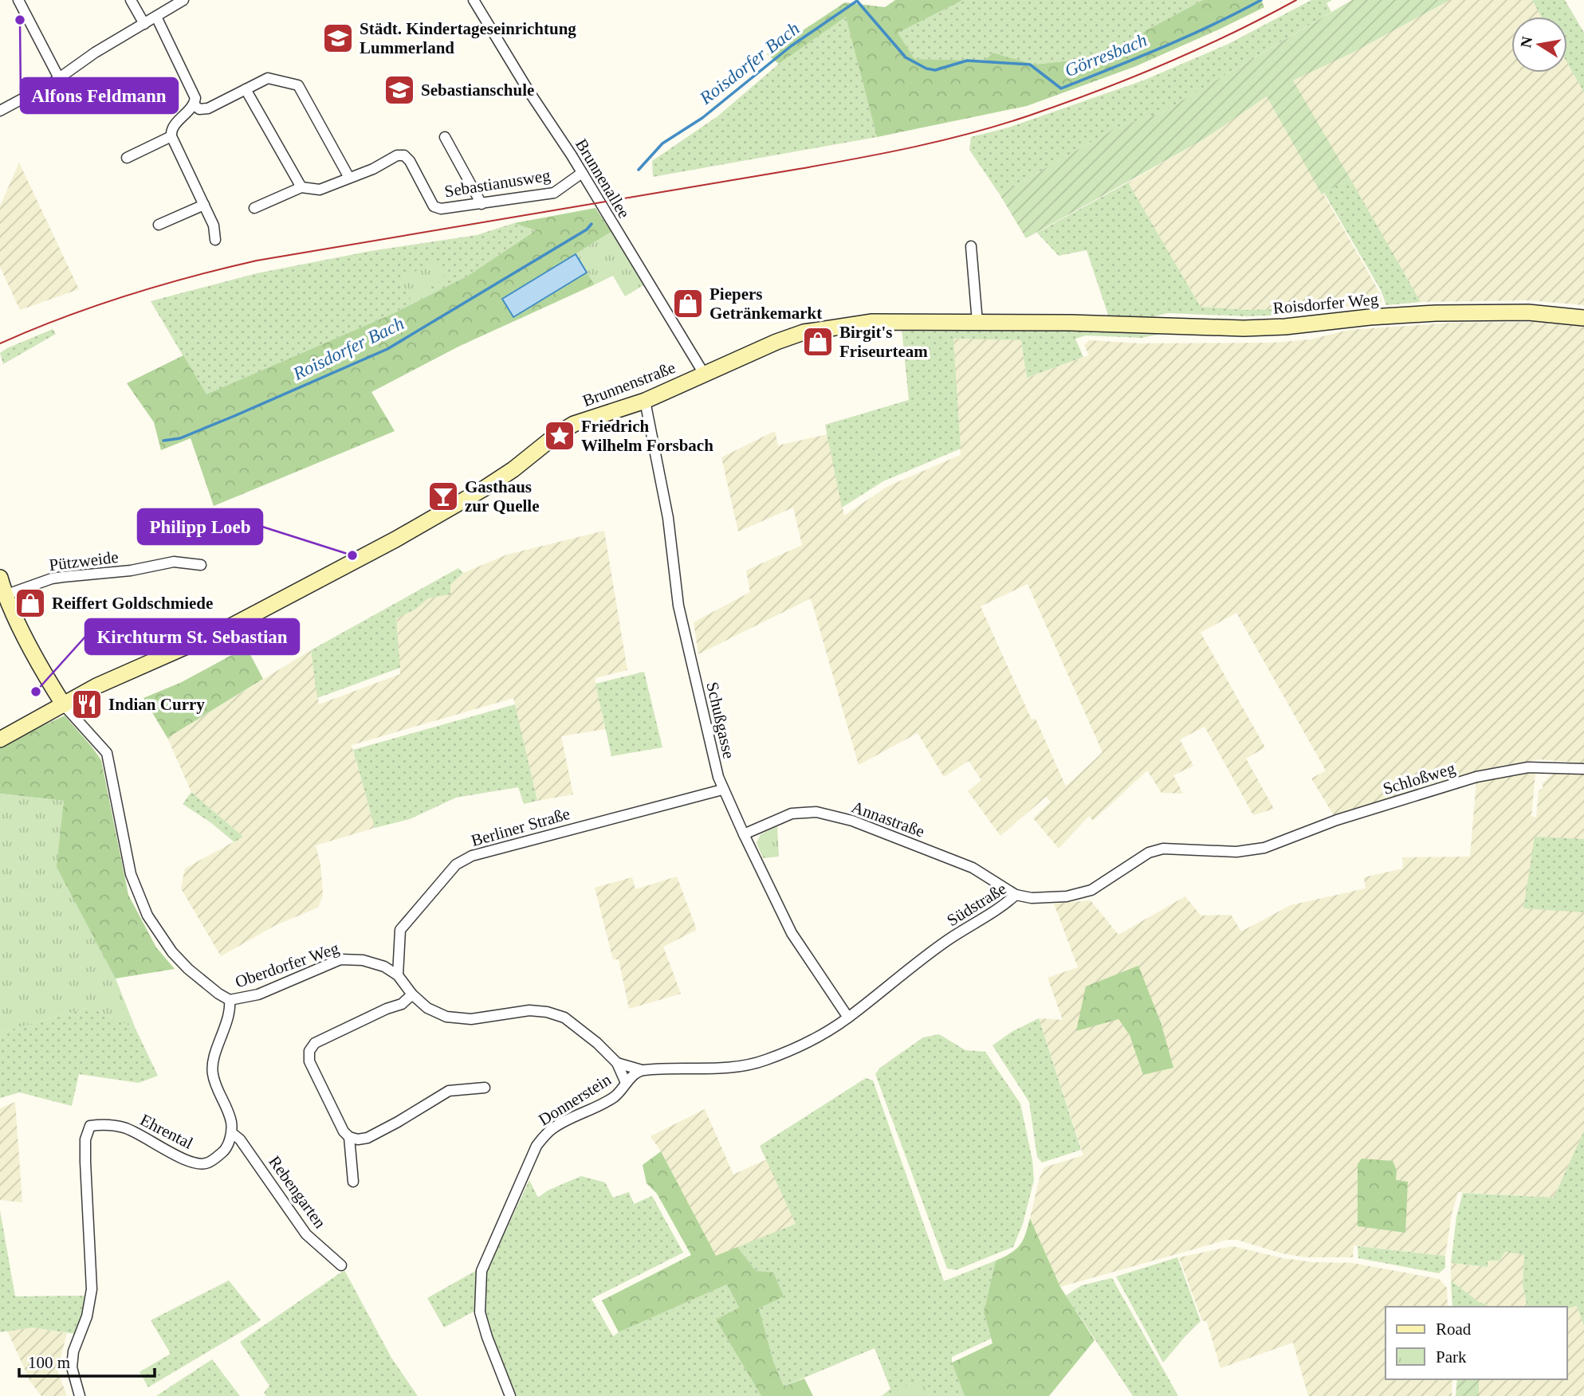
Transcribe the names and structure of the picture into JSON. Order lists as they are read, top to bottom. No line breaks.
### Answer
{"streets":{"street":["Brunnenallee","Sebastianusweg","Roisdorfer Weg","Brunnenstraße","Pützweide","Schußgasse","Schloßweg","Annastraße","Berliner Straße","Südstraße","Oberdorfer Weg","Donnerstein","Ehrental","Rebengarten"]},"crossings":[["Brunnenallee","Sebastianusweg"],["Brunnenallee","Brunnenstraße"],["Roisdorfer Weg","Brunnenstraße"],["Brunnenstraße","Schußgasse"],["Schußgasse","Annastraße"],["Schußgasse","Berliner Straße"],["Schußgasse","Südstraße"],["Schloßweg","Südstraße"],["Annastraße","Südstraße"],["Berliner Straße","Oberdorfer Weg"],["Oberdorfer Weg","Donnerstein"],["Ehrental","Rebengarten"]],"water":["Görresbach","Roisdorfer Bach"],"places":{"other":["Alfons Feldmann","Philipp Loeb","Kirchturm St. Sebastian"],"school or university":["Städt. Kindertageseinrichtung Lummerland","Sebastianschule"],"shop":["Piepers Getränkemarkt","Birgit's Friseurteam","Reiffert Goldschmiede"],"place":["Friedrich Wilhelm Forsbach"],"bar":["Gasthaus zur Quelle"],"restaurant":["Indian Curry"]},"legend":["Road","Park"],"scale_bar":"100 m","north":"left"}
